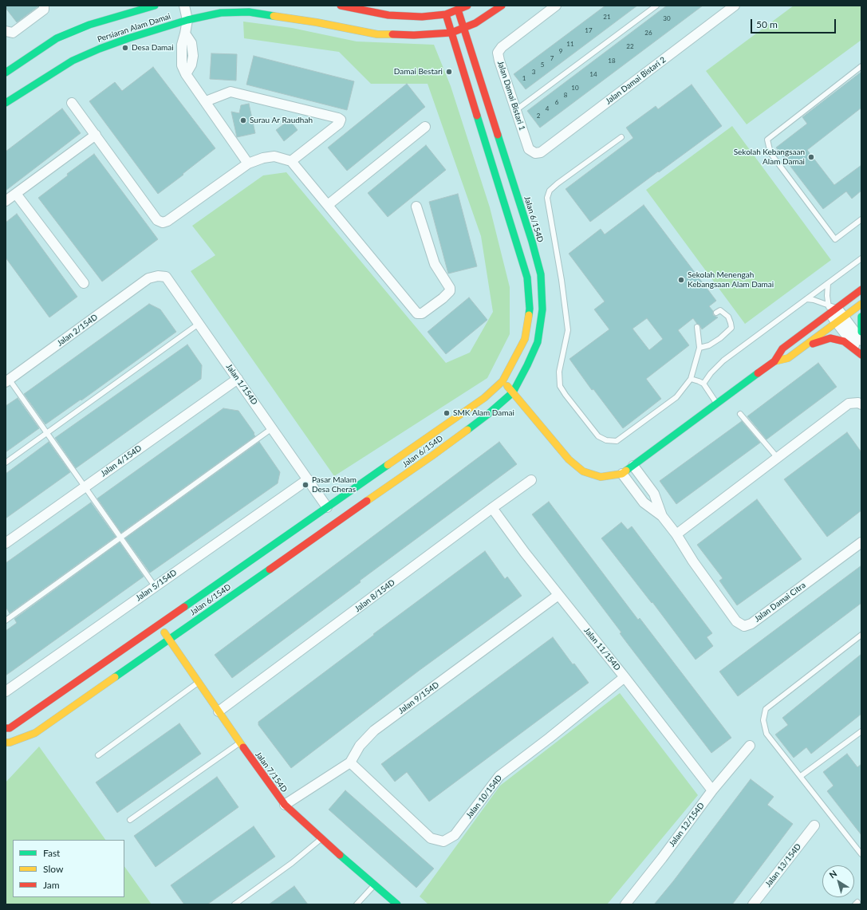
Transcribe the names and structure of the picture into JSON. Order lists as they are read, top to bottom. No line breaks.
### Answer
{"streets":{"street":["Persiaran Alam Damai","Jalan Damai Bistari 2","Jalan Damai Bistari 1","Jalan 6/154D","Jalan 2/154D","Jalan 1/154D","Jalan 4/154D","Jalan 5/154D","Jalan 8/154D","Jalan Damai Citra","Jalan 11/154D","Jalan 9/154D","Jalan 7/154D","Jalan 10/154D","Jalan 12/154D","Jalan 13/154D"]},"crossings":[["Persiaran Alam Damai","Jalan 6/154D"],["Jalan Damai Bistari 2","Jalan Damai Bistari 1"],["Jalan 6/154D","Jalan 1/154D"],["Jalan 6/154D","Jalan 7/154D"],["Jalan 2/154D","Jalan 1/154D"],["Jalan 1/154D","Jalan 4/154D"],["Jalan 1/154D","Jalan 5/154D"],["Jalan 8/154D","Jalan 11/154D"],["Jalan 8/154D","Jalan 7/154D"],["Jalan 11/154D","Jalan 9/154D"],["Jalan 11/154D","Jalan 10/154D"],["Jalan 11/154D","Jalan 12/154D"],["Jalan 9/154D","Jalan 7/154D"],["Jalan 9/154D","Jalan 10/154D"]],"places":["Desa Damai","Damai Bestari","Surau Ar Raudhah","Sekolah Kebangsaan Alam Damai","Sekolah Menengah Kebangsaan Alam Damai","SMK Alam Damai","Pasar Malam Desa Cheras"],"house_numbers":["21","30","17","26","11","22","9","7","18","5","3","14","1","10","8","6","4","2"],"legend":["Fast","Slow","Jam"],"scale_bar":"50 m","north":"top left"}
